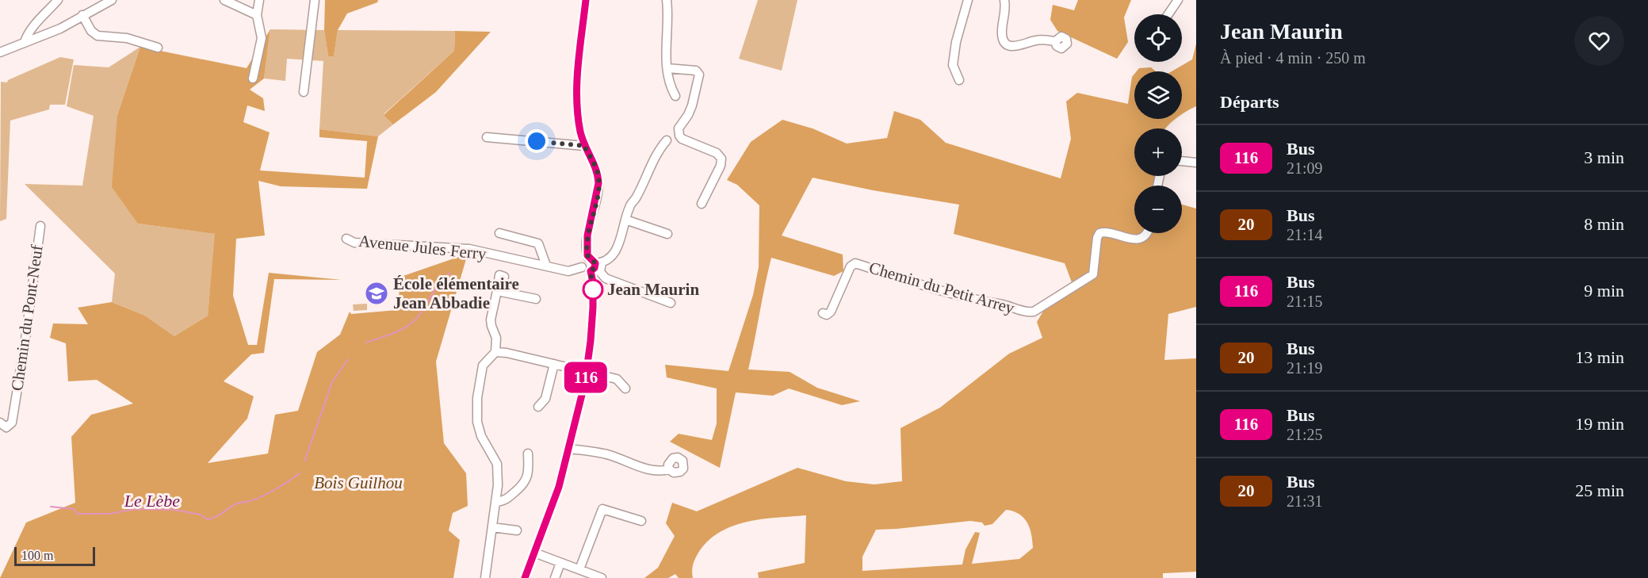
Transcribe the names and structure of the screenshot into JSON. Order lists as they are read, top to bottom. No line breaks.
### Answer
{"streets":{"street":["Avenue Jules Ferry","Chemin du Petit Arrey","Chemin du Pont-Neuf"]},"water":["Le Lèbe"],"parks":["Bois Guilhou"],"places":{"other":["Jean Maurin"],"school or university":["École élémentaire Jean Abbadie"]},"lines":["bus line 116"],"scale_bar":"100 m","page":{"on_map":"116","heading":[["Jean Maurin","À pied · 4 min · 250 m"],"Départs"],"map_buttons":["+","−"],"list":[{"mark":"116","name":"Bus","note":"21:09","value":"3 min"},{"mark":"20","name":"Bus","note":"21:14","value":"8 min"},{"mark":"116","name":"Bus","note":"21:15","value":"9 min"},{"mark":"20","name":"Bus","note":"21:19","value":"13 min"},{"mark":"116","name":"Bus","note":"21:25","value":"19 min"},{"mark":"20","name":"Bus","note":"21:31","value":"25 min"}],"scale":"100 m"}}
